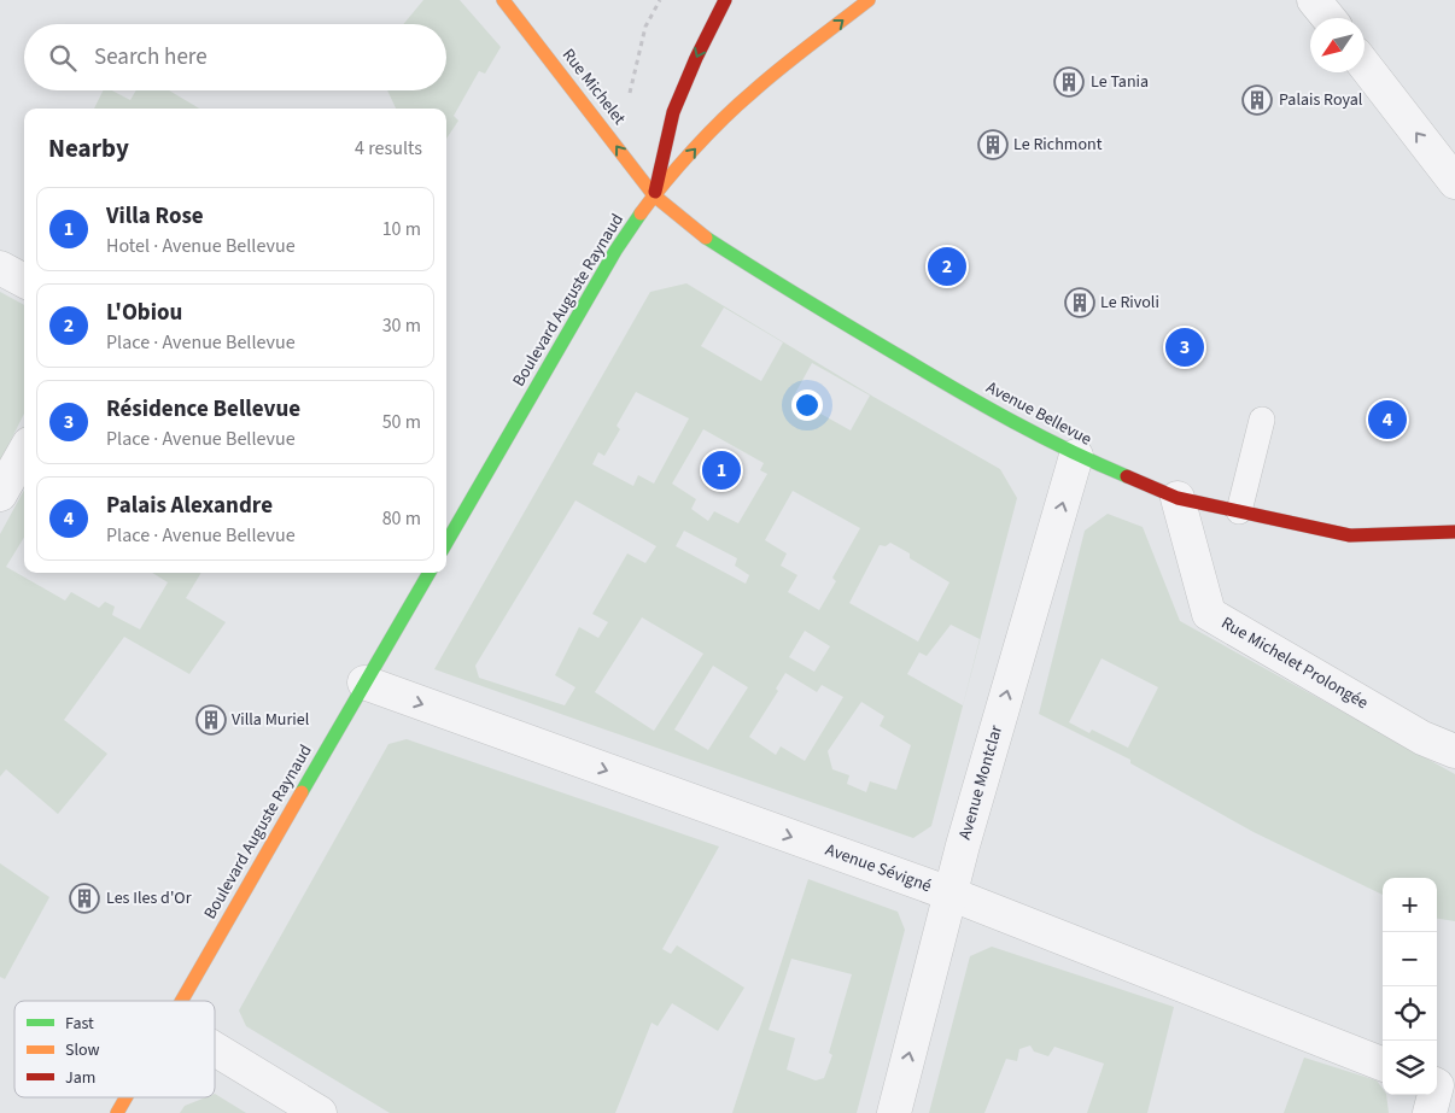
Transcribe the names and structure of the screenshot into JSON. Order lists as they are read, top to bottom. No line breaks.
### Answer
{"streets":{"main road":["Rue Michelet","Boulevard Auguste Raynaud","Avenue Bellevue"],"street":["Rue Michelet Prolongée","Avenue Montclar","Avenue Sévigné"]},"crossings":[["Rue Michelet","Boulevard Auguste Raynaud"],["Rue Michelet","Avenue Bellevue"],["Boulevard Auguste Raynaud","Avenue Bellevue"],["Boulevard Auguste Raynaud","Avenue Sévigné"],["Avenue Bellevue","Rue Michelet Prolongée"],["Avenue Bellevue","Avenue Montclar"],["Avenue Montclar","Avenue Sévigné"]],"one_way":["Rue Michelet","Avenue Montclar","Avenue Sévigné"],"places":{"building":["Le Tania","Palais Royal","Le Richmont","Le Rivoli","Villa Muriel","Les Iles d'Or"]},"legend":["Fast","Slow","Jam"],"north":"bottom left","page":{"search":"Search here","heading":["Nearby","4 results"],"list":[{"mark":"1","name":"Villa Rose","note":"Hotel · Avenue Bellevue","value":"10 m"},{"mark":"2","name":"L'Obiou","note":"Place · Avenue Bellevue","value":"30 m"},{"mark":"3","name":"Résidence Bellevue","note":"Place · Avenue Bellevue","value":"50 m"},{"mark":"4","name":"Palais Alexandre","note":"Place · Avenue Bellevue","value":"80 m"}],"pins":["2","3","4","1"],"map_buttons":["+","−"]}}
